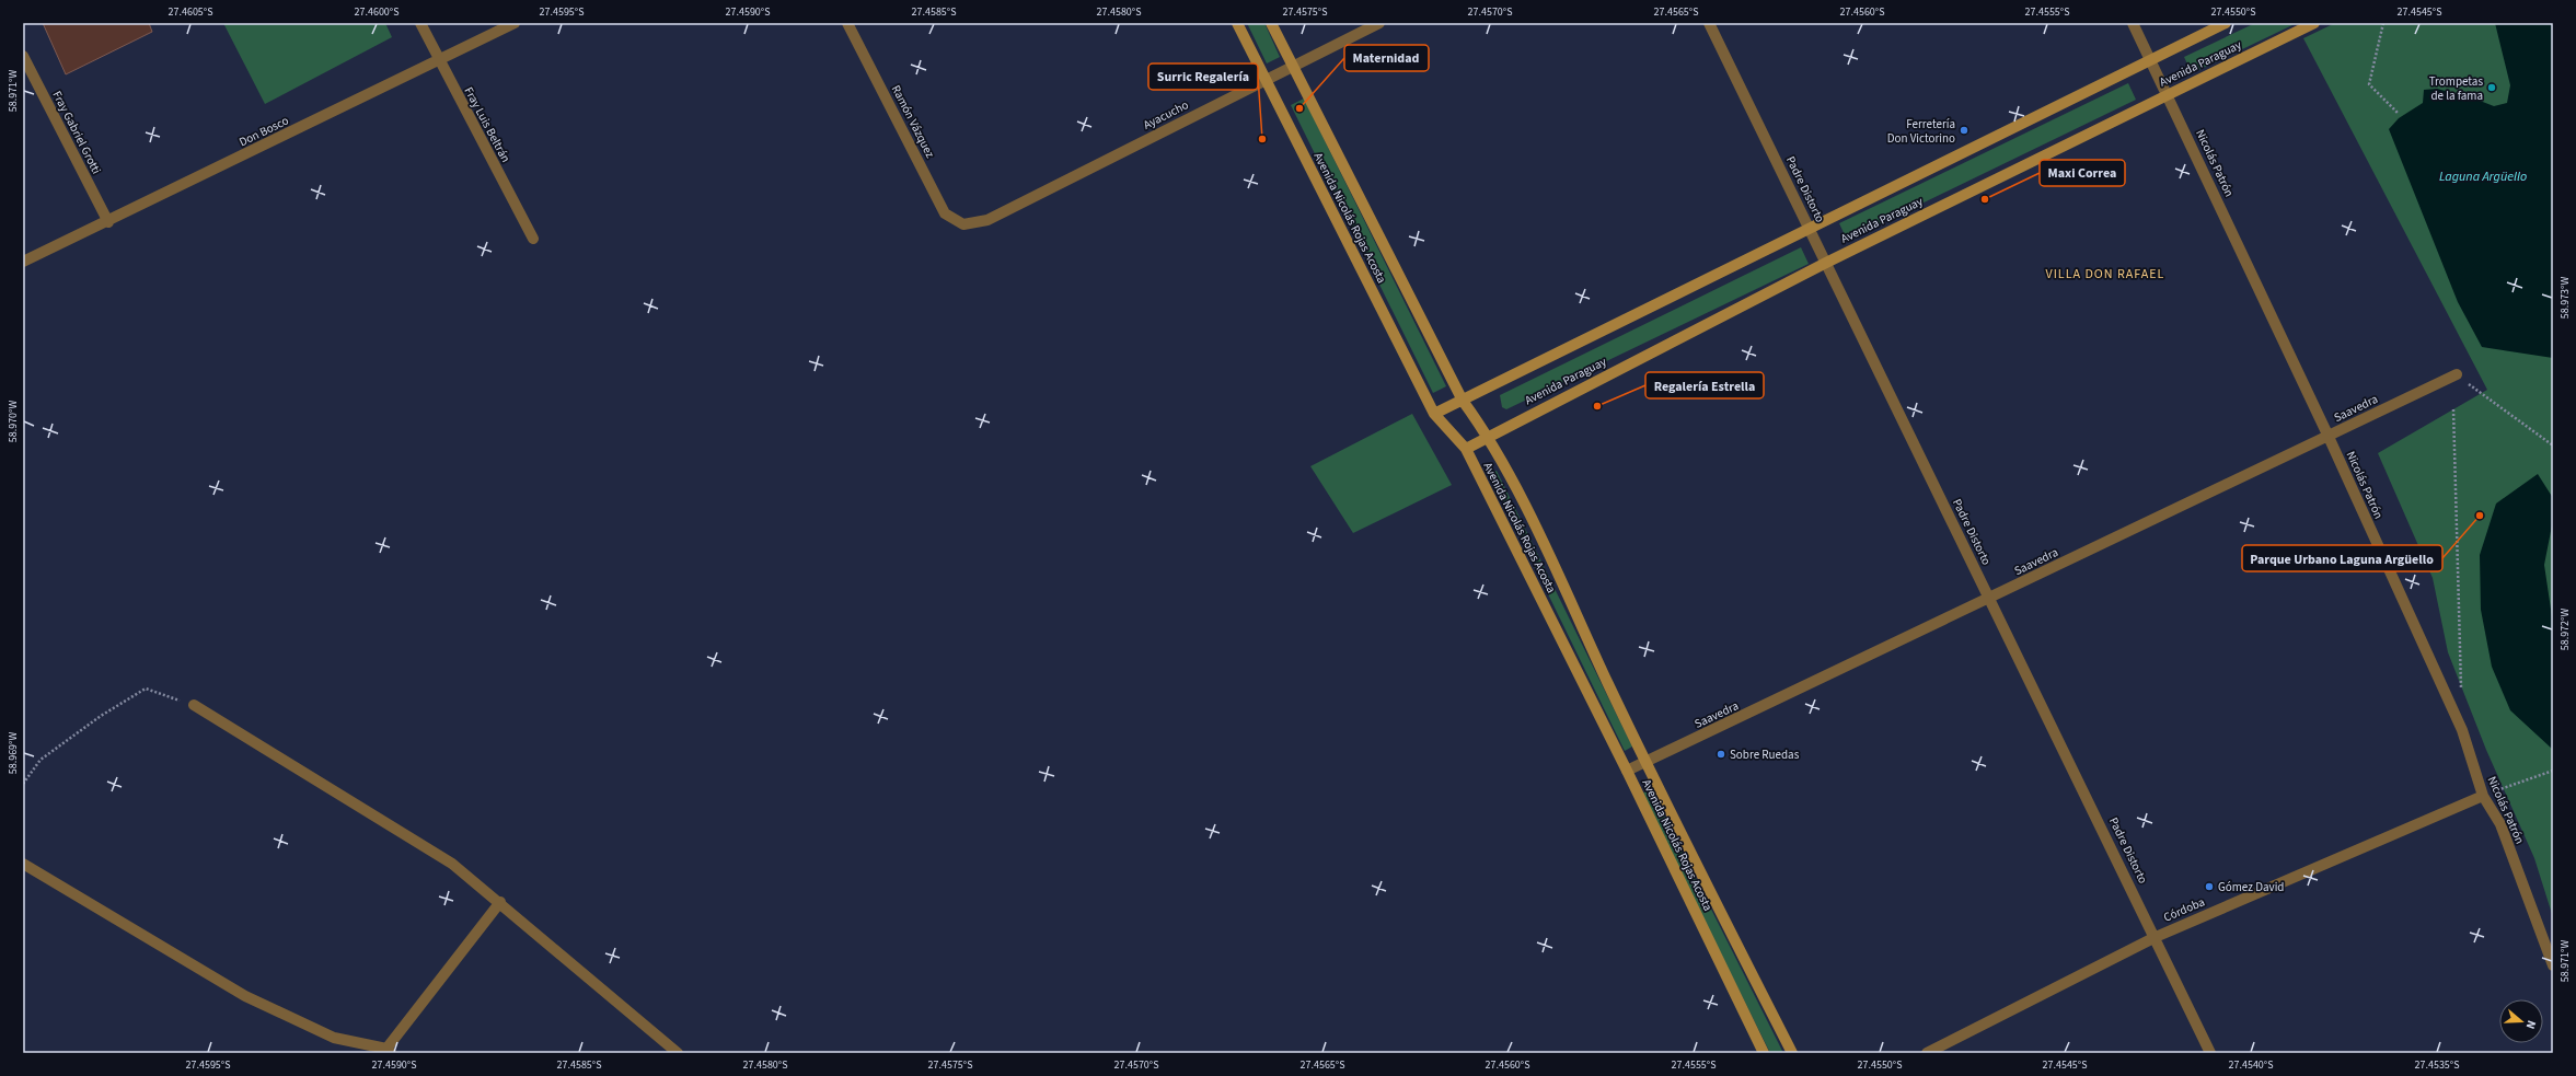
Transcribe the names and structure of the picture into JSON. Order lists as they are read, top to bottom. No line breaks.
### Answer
{"streets":{"main road":["Avenida Paraguay","Avenida Nicolás Rojas Acosta"],"street":["Ayacucho","Ramón Vázquez","Fray Luis Beltrán","Don Bosco","Fray Gabriel Grotti","Nicolás Patrón","Padre Distorto","Saavedra","Córdoba"]},"crossings":[["Avenida Paraguay","Nicolás Patrón"],["Avenida Paraguay","Padre Distorto"],["Avenida Paraguay","Avenida Nicolás Rojas Acosta"],["Ayacucho","Ramón Vázquez"],["Ayacucho","Avenida Nicolás Rojas Acosta"],["Fray Luis Beltrán","Don Bosco"],["Don Bosco","Fray Gabriel Grotti"],["Nicolás Patrón","Saavedra"],["Nicolás Patrón","Córdoba"],["Padre Distorto","Saavedra"],["Padre Distorto","Córdoba"],["Avenida Nicolás Rojas Acosta","Saavedra"]],"districts":["VILLA DON RAFAEL"],"water":["Laguna Argüello"],"places":["Trompetas de la fama","Maternidad","Ferretería Don Victorino","Surric Regalería","Maxi Correa","Regalería Estrella","Parque Urbano Laguna Argüello","Sobre Ruedas","Gómez David"],"north":"right","coordinates":["27.4605°S","27.4600°S","27.4595°S","27.4590°S","27.4585°S","27.4580°S","27.4575°S","27.4570°S","27.4565°S","27.4560°S","27.4555°S","27.4550°S","27.4545°S","58.971°W","58.973°W","58.970°W","58.972°W","58.969°W","27.4540°S","27.4535°S"]}
